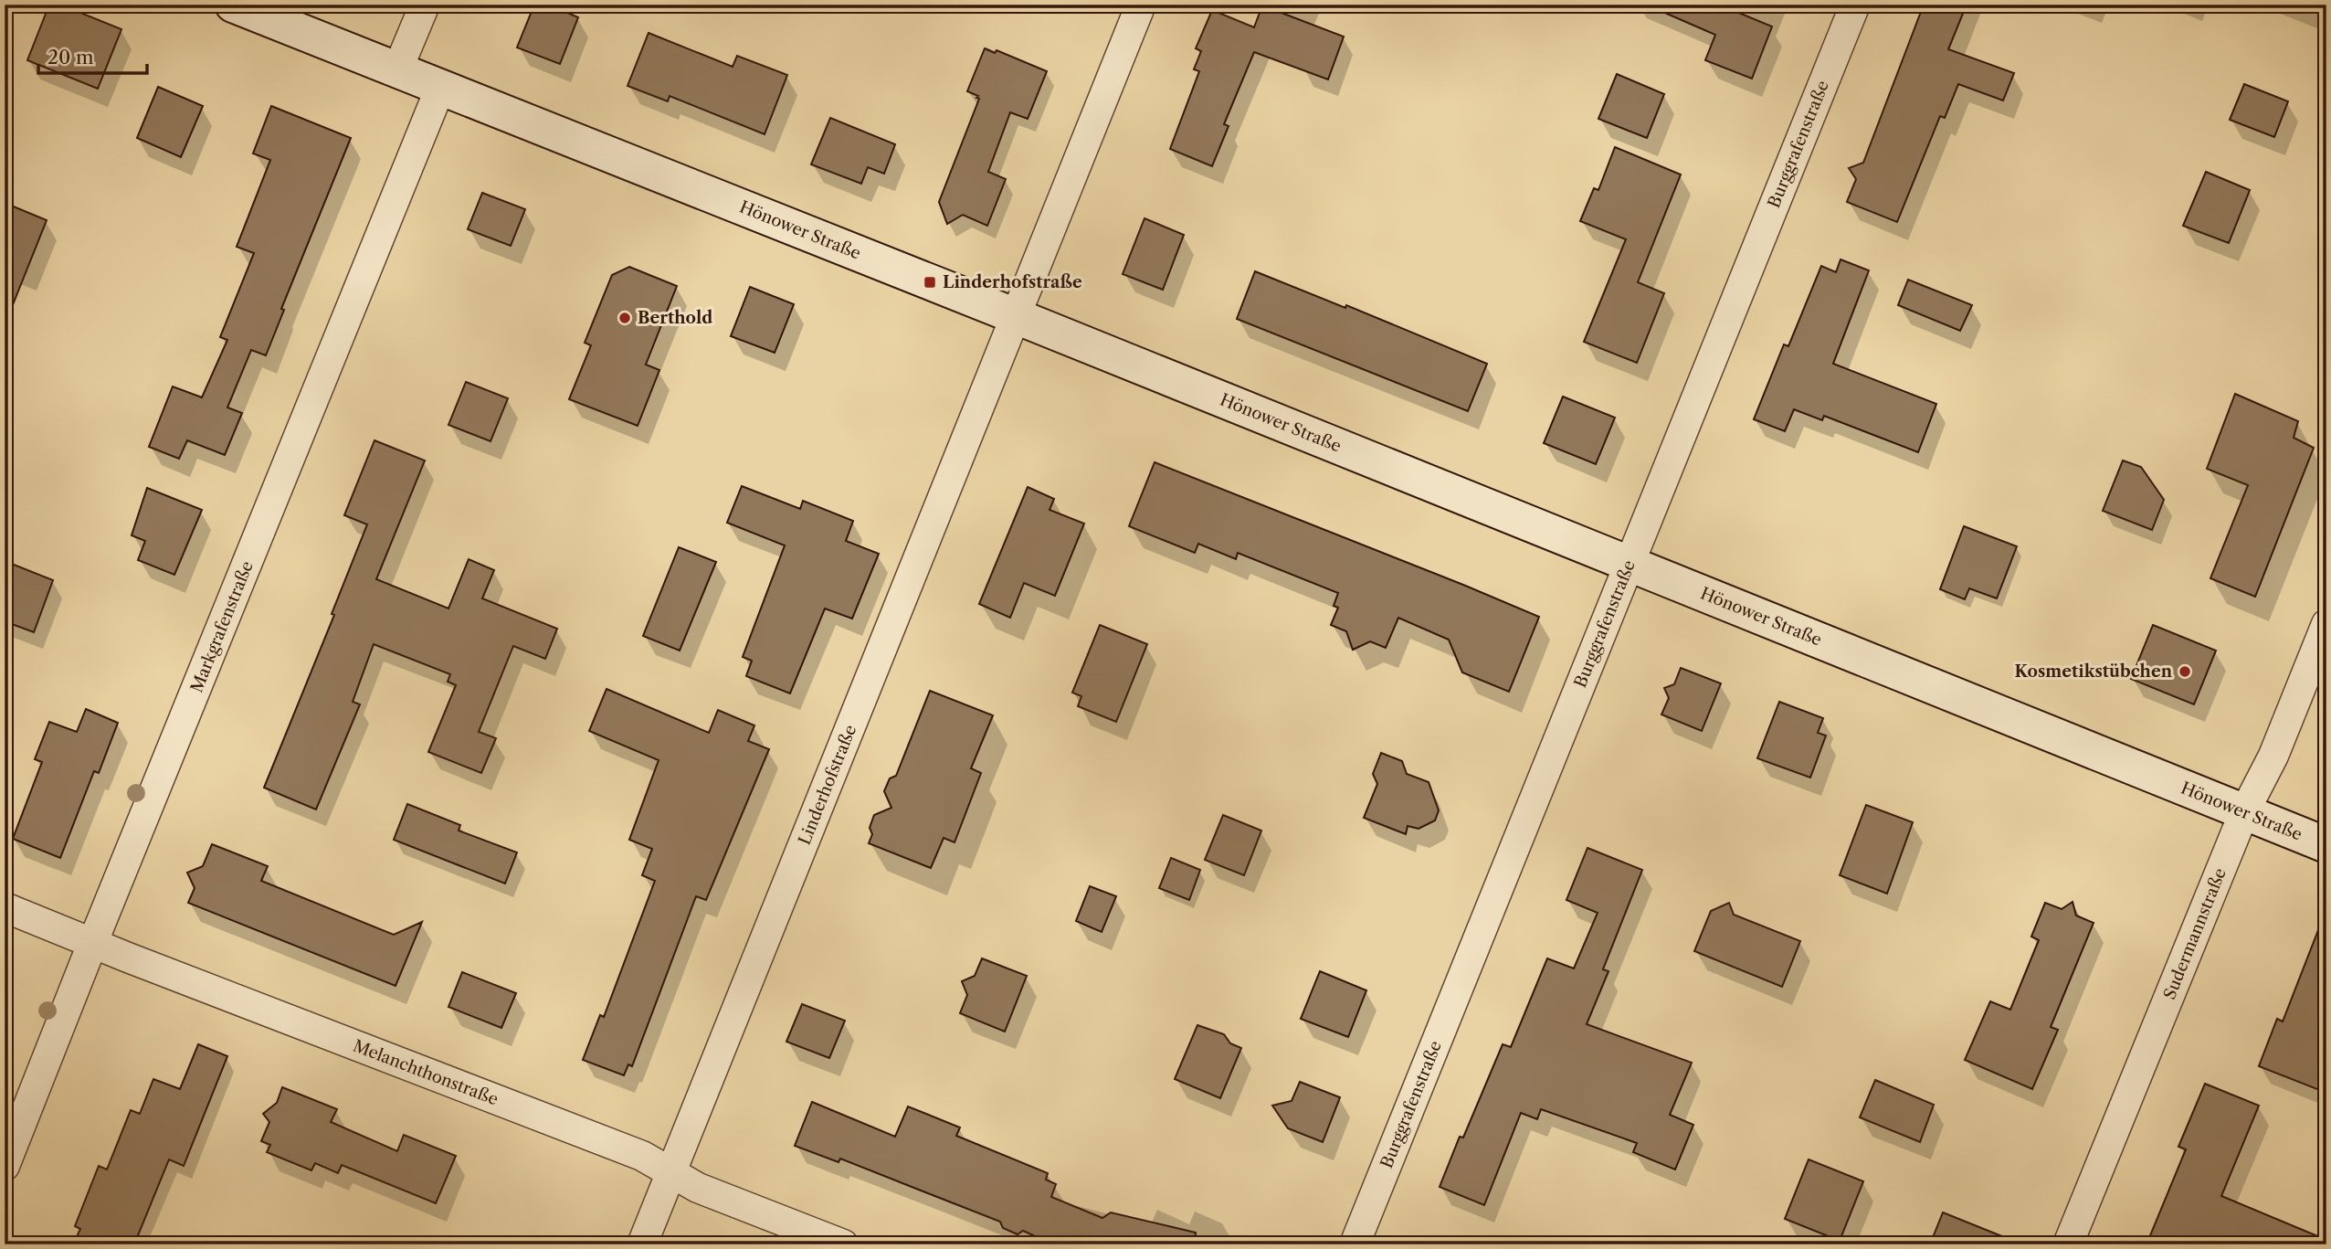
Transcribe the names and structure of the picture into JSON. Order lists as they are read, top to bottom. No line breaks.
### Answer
{"streets":{"main road":["Hönower Straße"],"street":["Burggrafenstraße","Markgrafenstraße","Linderhofstraße","Sudermannstraße","Melanchthonstraße"]},"crossings":[["Burggrafenstraße","Hönower Straße"],["Hönower Straße","Markgrafenstraße"],["Hönower Straße","Linderhofstraße"],["Hönower Straße","Sudermannstraße"],["Markgrafenstraße","Melanchthonstraße"],["Linderhofstraße","Melanchthonstraße"]],"places":{"transit":["Linderhofstraße"],"other":["Berthold","Kosmetikstübchen"]},"scale_bar":"20 m"}
